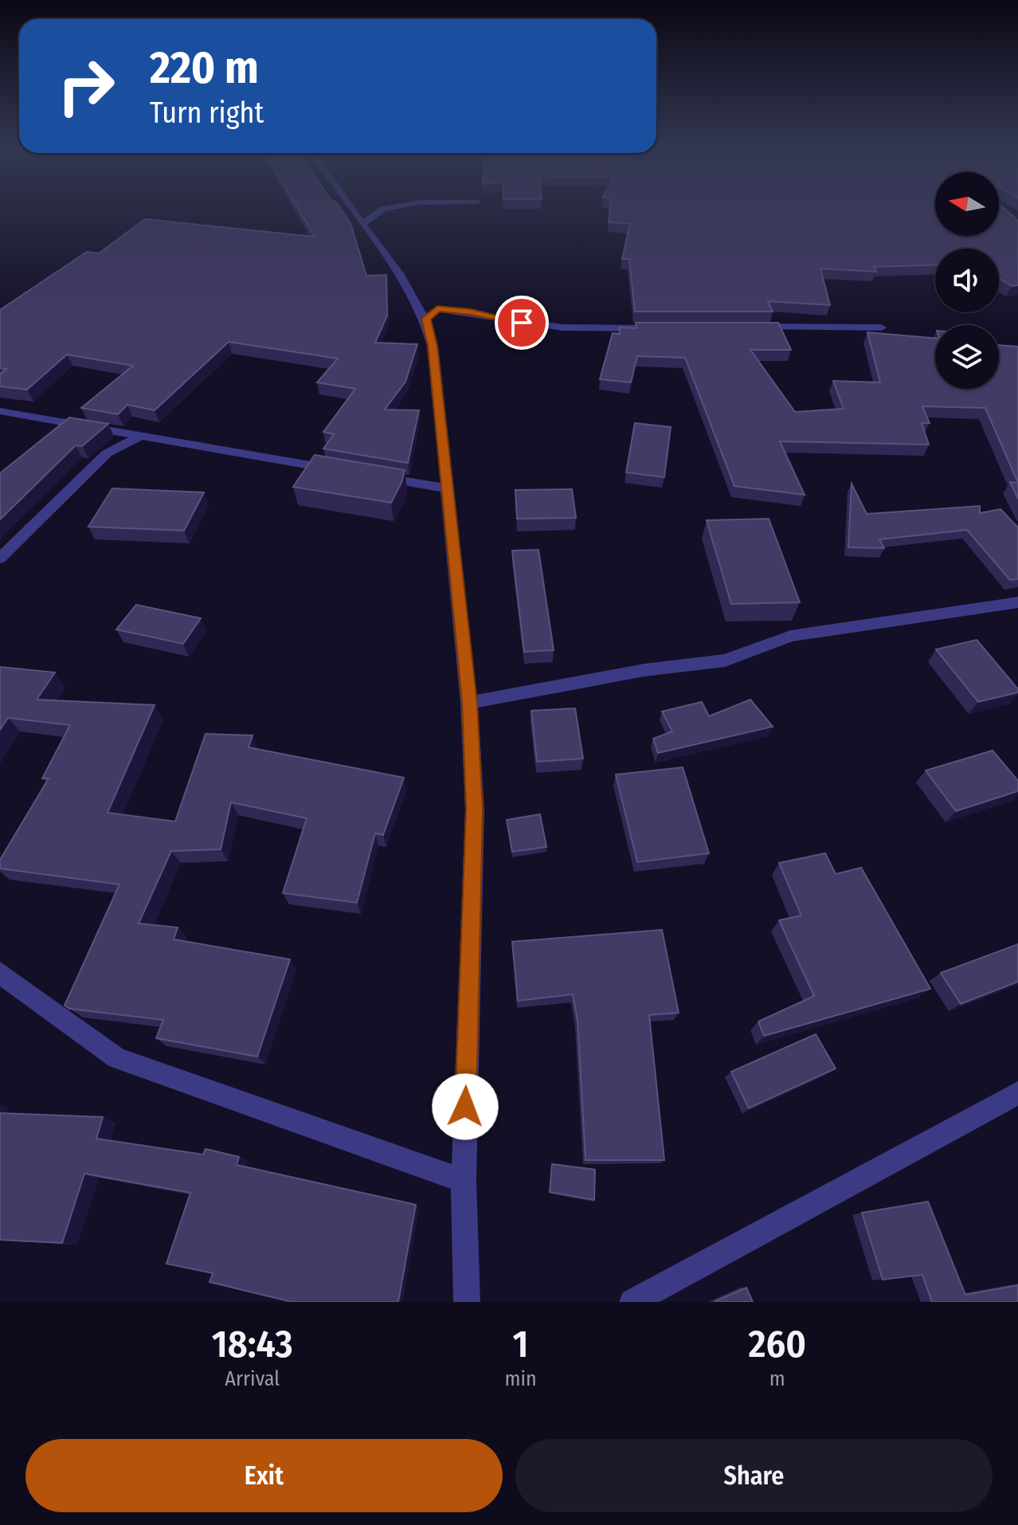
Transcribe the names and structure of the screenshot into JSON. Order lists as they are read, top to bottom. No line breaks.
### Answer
{"north":"left","page":{"turn":["220 m","Turn right"],"eta":["18:43","Arrival","1","min","260","m"],"buttons":["Exit","Share"]}}
